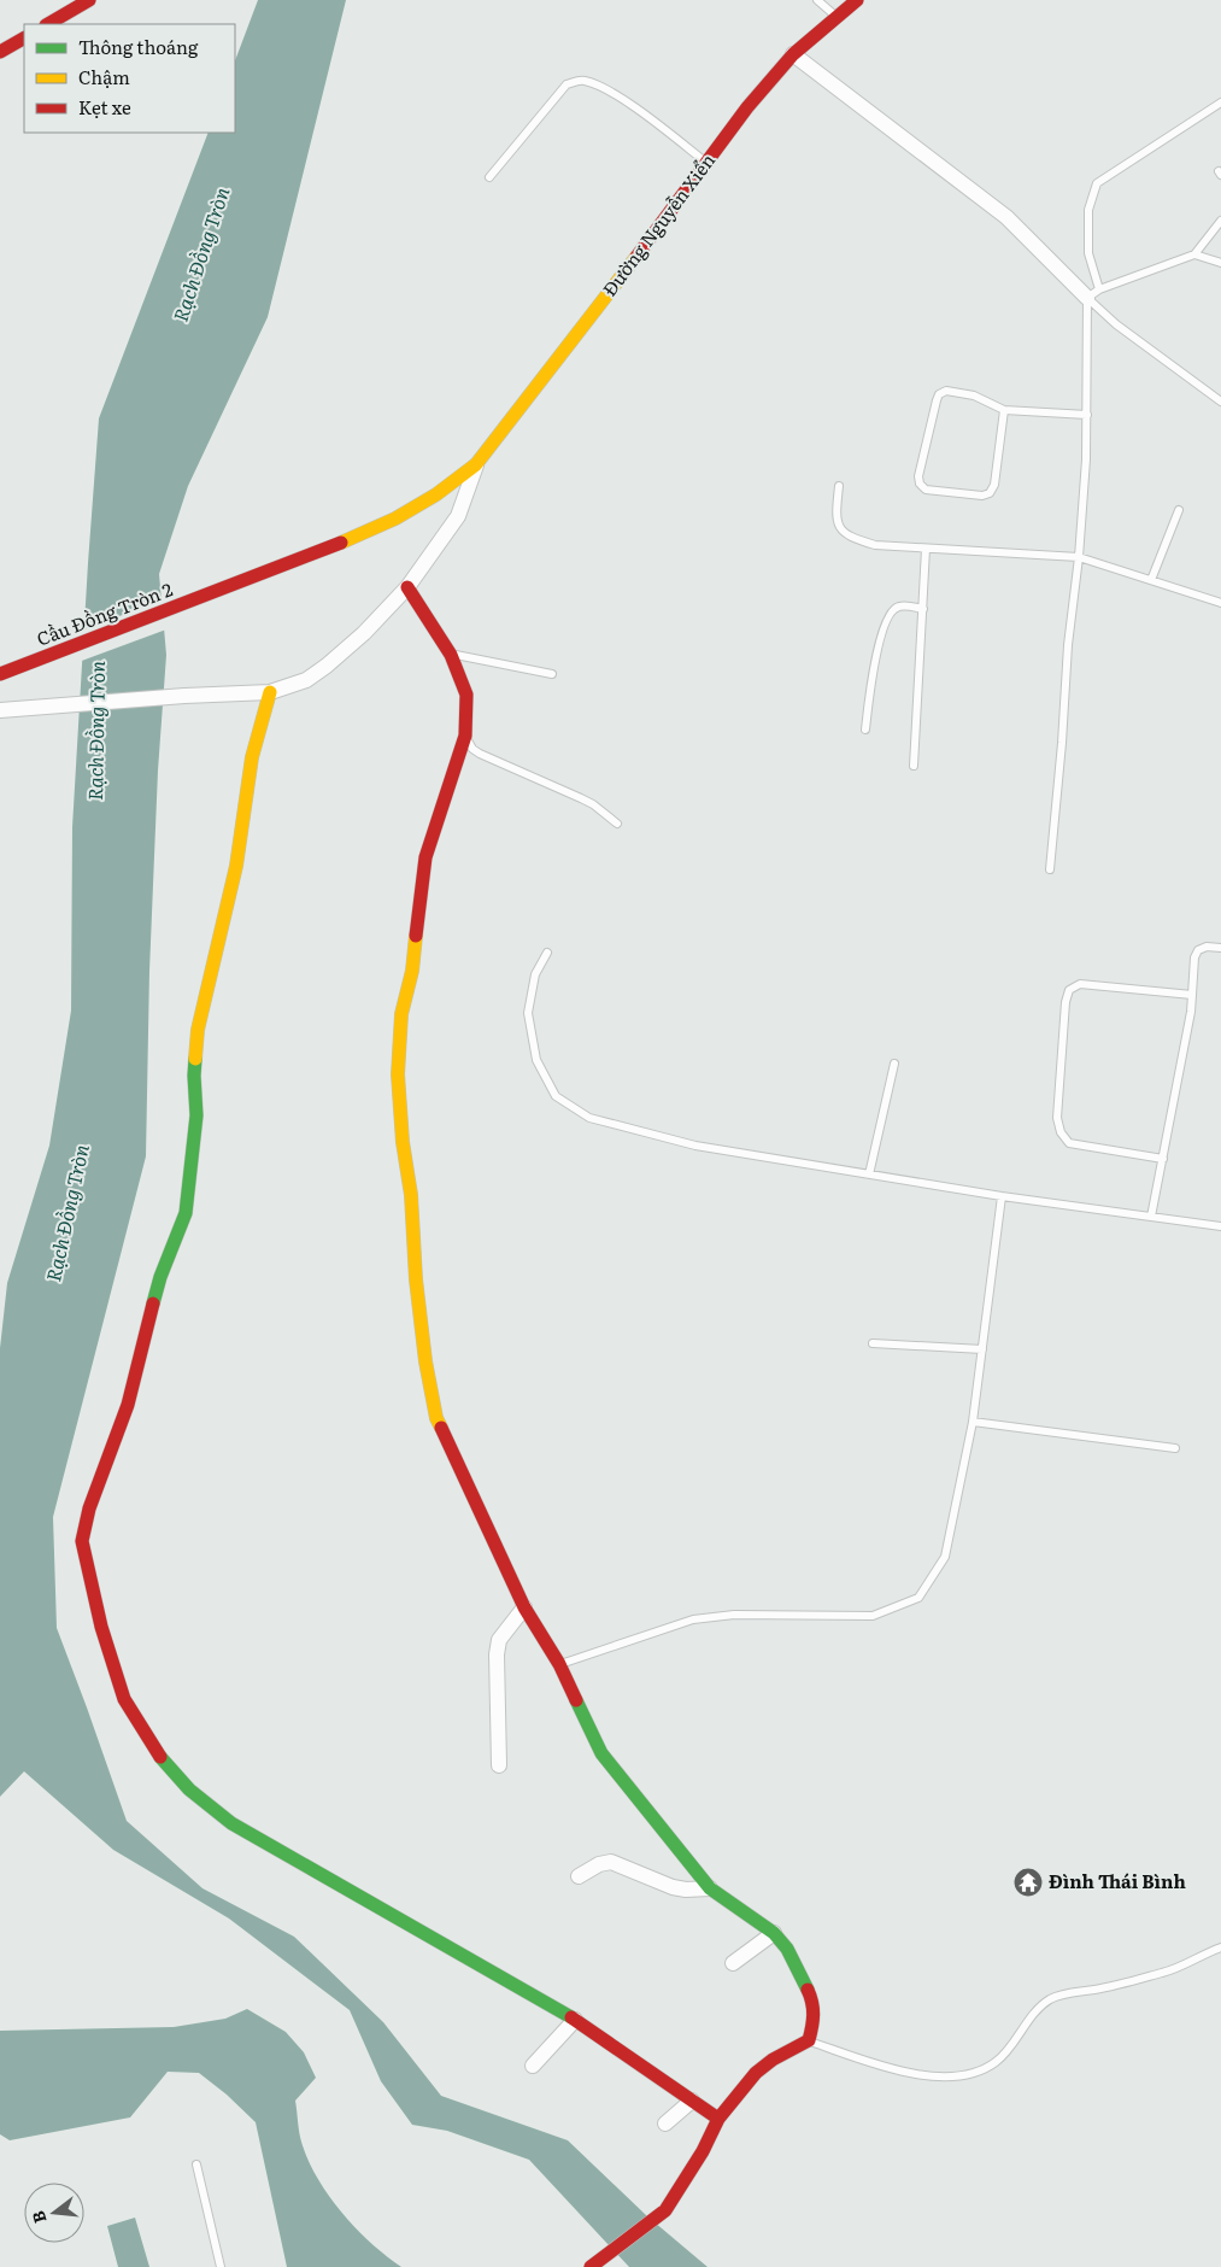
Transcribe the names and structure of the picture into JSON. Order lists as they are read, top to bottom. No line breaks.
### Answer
{"streets":{"main road":["Đường Nguyễn Xiển","Cầu Đồng Tròn 2"]},"crossings":[["Đường Nguyễn Xiển","Cầu Đồng Tròn 2"]],"water":["Rạch Đồng Tròn"],"places":{"temple":["Đình Thái Bình"]},"legend":["Thông thoáng","Chậm","Kẹt xe"],"north":"left"}
